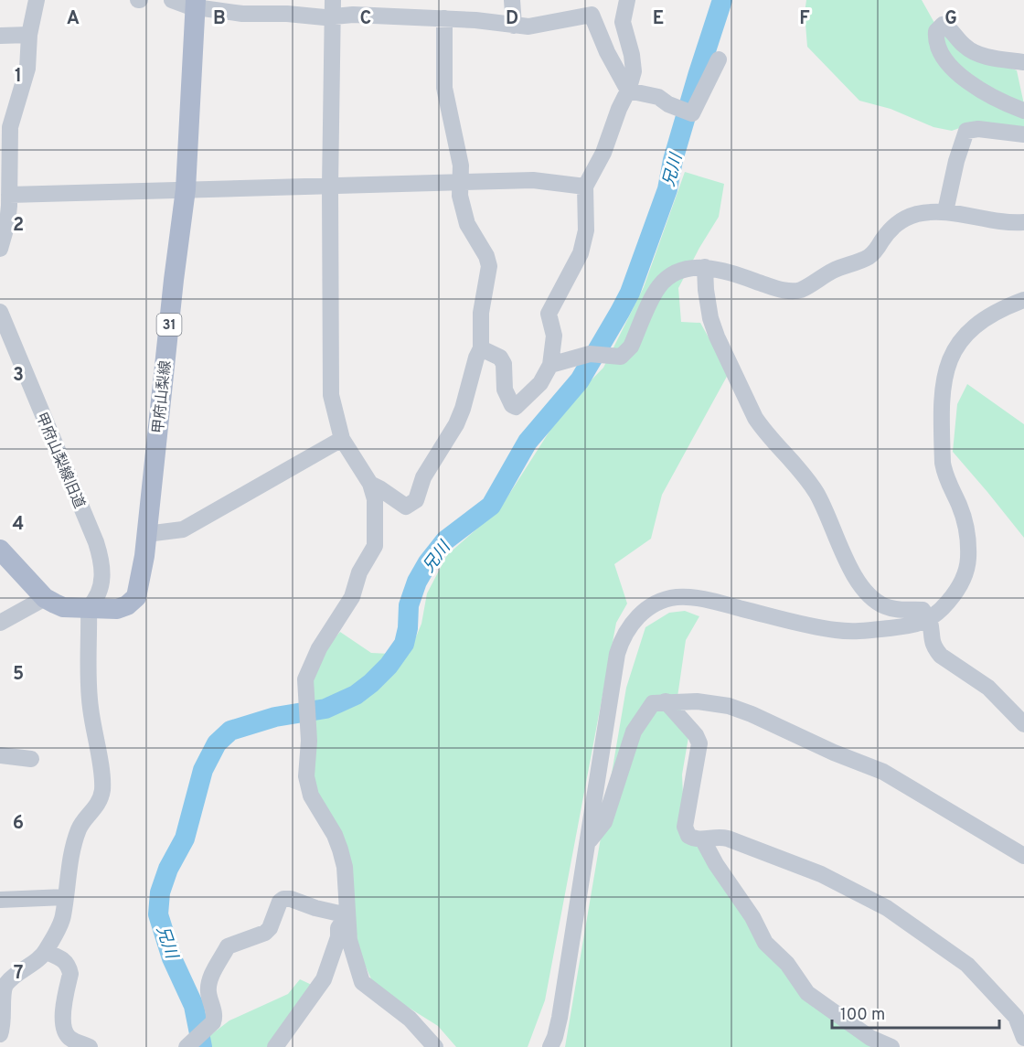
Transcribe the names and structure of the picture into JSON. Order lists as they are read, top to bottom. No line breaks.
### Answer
{"streets":{"main road":["31","甲府山梨線"],"street":["甲府山梨線旧道"]},"crossings":[["甲府山梨線","甲府山梨線旧道"]],"water":["兄川"],"scale_bar":"100 m","grid":{"columns":["A","B","C","D","E","F","G"],"rows":["1","2","3","4","5","6","7"]}}
